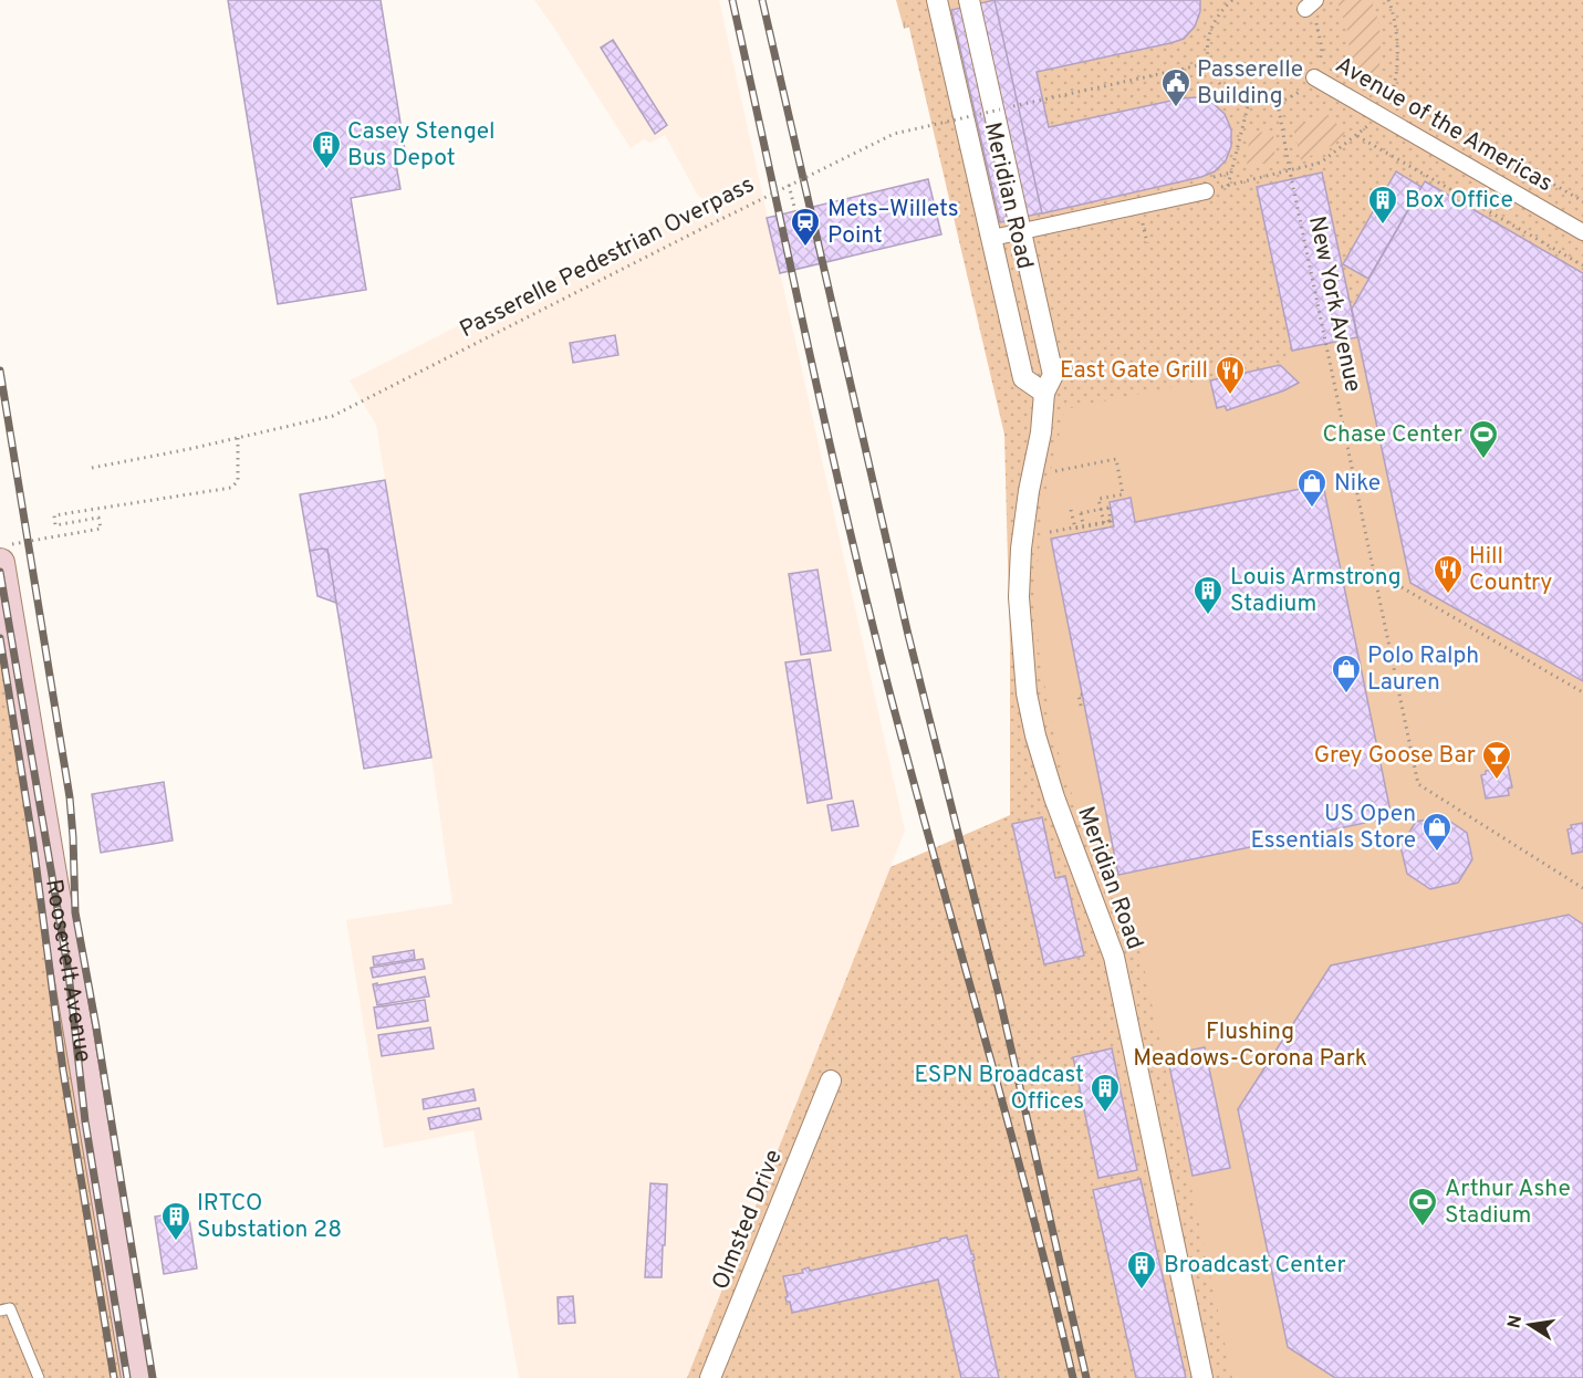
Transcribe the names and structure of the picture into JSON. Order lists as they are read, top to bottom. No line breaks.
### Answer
{"streets":{"main road":["Roosevelt Avenue"],"street":["Avenue of the Americas","Meridian Road","Olmsted Drive"],"path":["Passerelle Pedestrian Overpass","New York Avenue"]},"parks":["Flushing Meadows-Corona Park"],"places":{"public building":["Passerelle Building"],"building":["Casey Stengel Bus Depot","Box Office","Louis Armstrong Stadium","ESPN Broadcast Offices","IRTCO Substation 28","Broadcast Center"],"station":["Mets–Willets Point"],"restaurant":["East Gate Grill","Hill Country"],"sports":["Chase Center","Arthur Ashe Stadium"],"shop":["Nike","Polo Ralph Lauren","US Open Essentials Store"],"bar":["Grey Goose Bar"]},"north":"left"}
